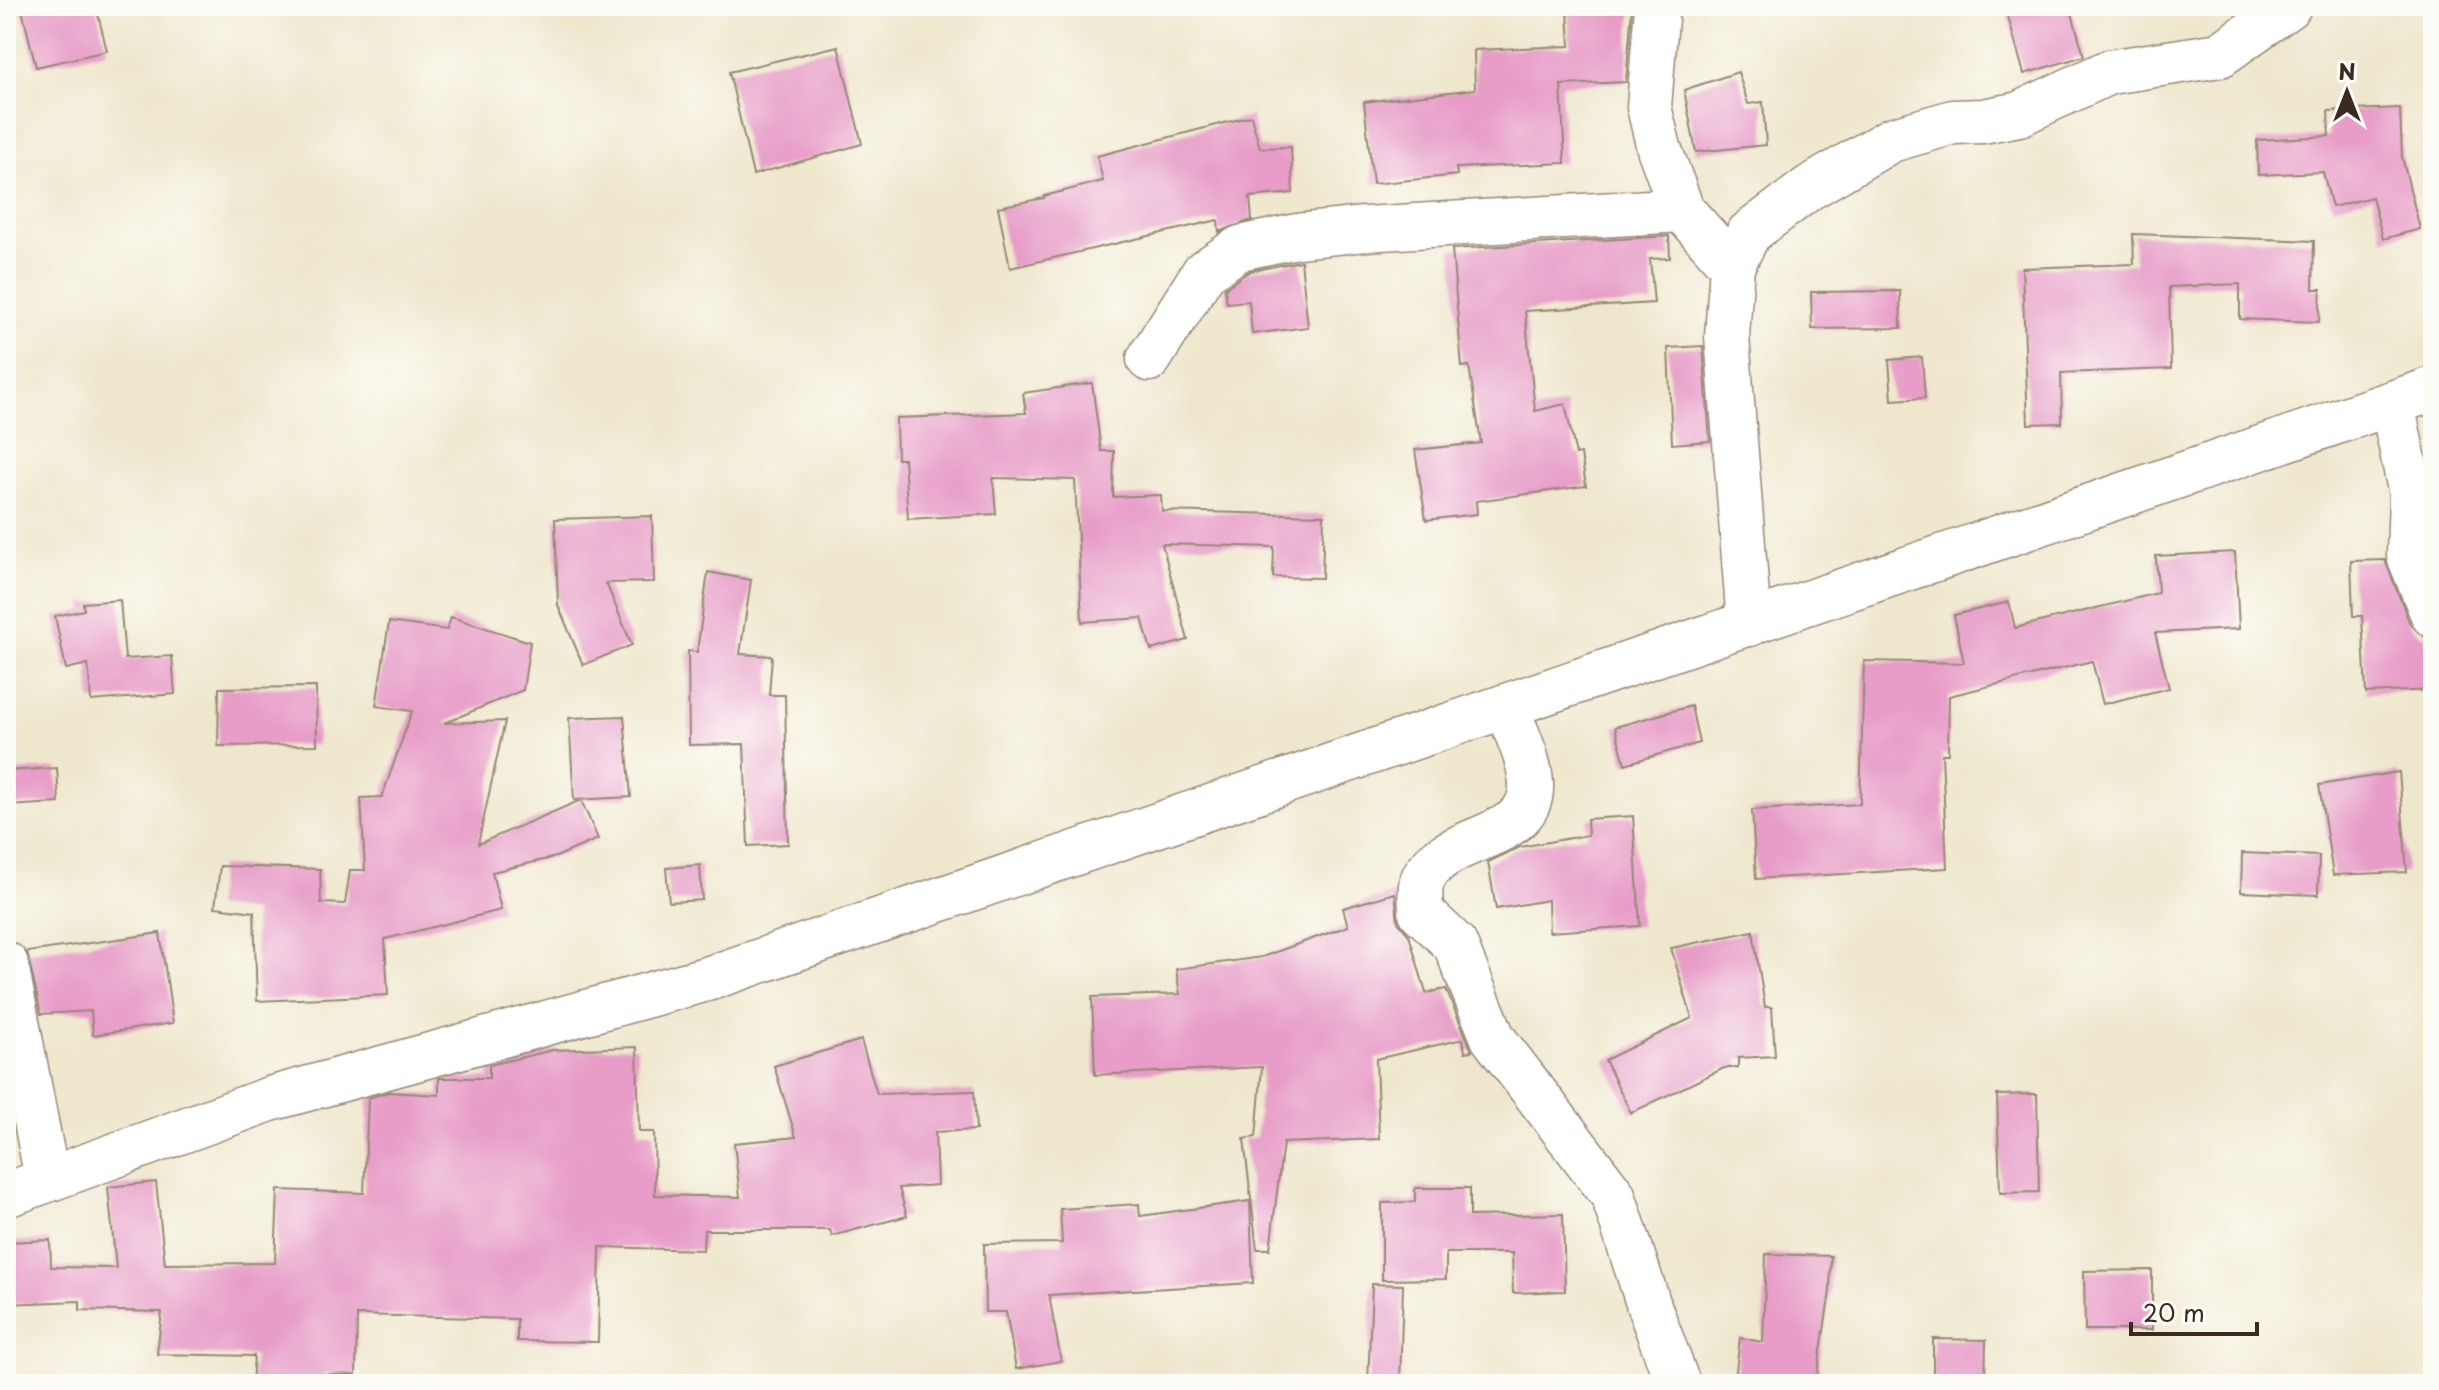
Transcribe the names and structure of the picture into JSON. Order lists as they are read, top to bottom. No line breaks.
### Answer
{"scale_bar":"20 m","north":"top"}
